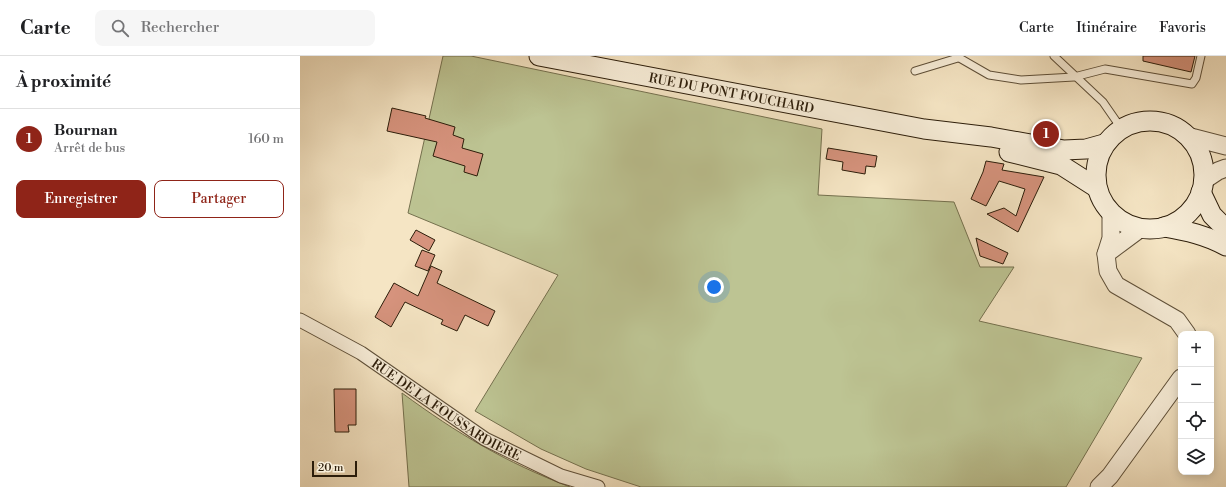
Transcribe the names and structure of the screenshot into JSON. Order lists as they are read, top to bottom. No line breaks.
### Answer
{"streets":{"main road":["RUE DU PONT FOUCHARD"],"street":["RUE DE LA FOUSSARDIÈRE"]},"scale_bar":"20 m","page":{"header":"Carte","search":"Rechercher","nav":["Carte","Itinéraire","Favoris"],"heading":"À proximité","list":[{"mark":"1","name":"Bournan","note":"Arrêt de bus","value":"160 m"}],"pins":"1","buttons":["Enregistrer","Partager"],"map_buttons":["+","−"],"scale":"20 m"}}
